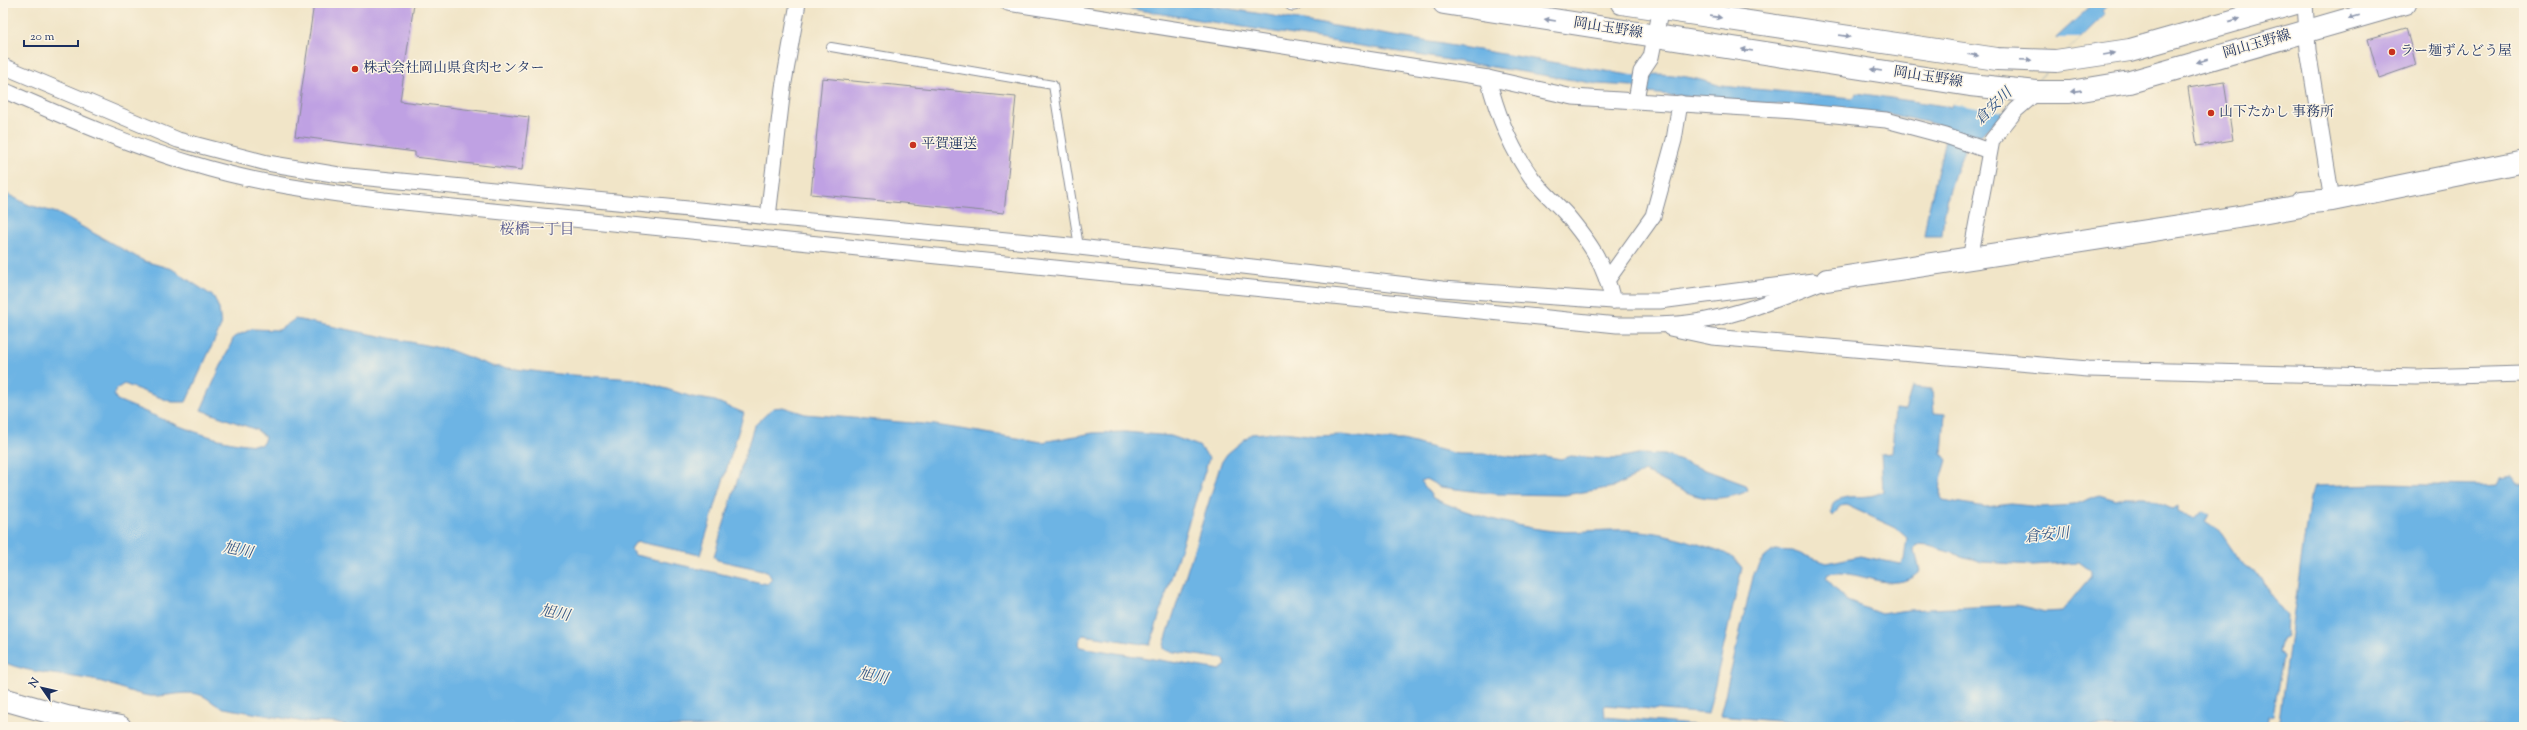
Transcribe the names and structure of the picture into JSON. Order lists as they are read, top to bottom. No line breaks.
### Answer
{"streets":{"main road":["岡山玉野線"]},"districts":["桜橋一丁目"],"water":["倉安川","旭川"],"places":["ラー麺ずんどう屋","株式会社岡山県食肉センター","山下たかし 事務所","平賀運送"],"scale_bar":"20 m","north":"top left"}
